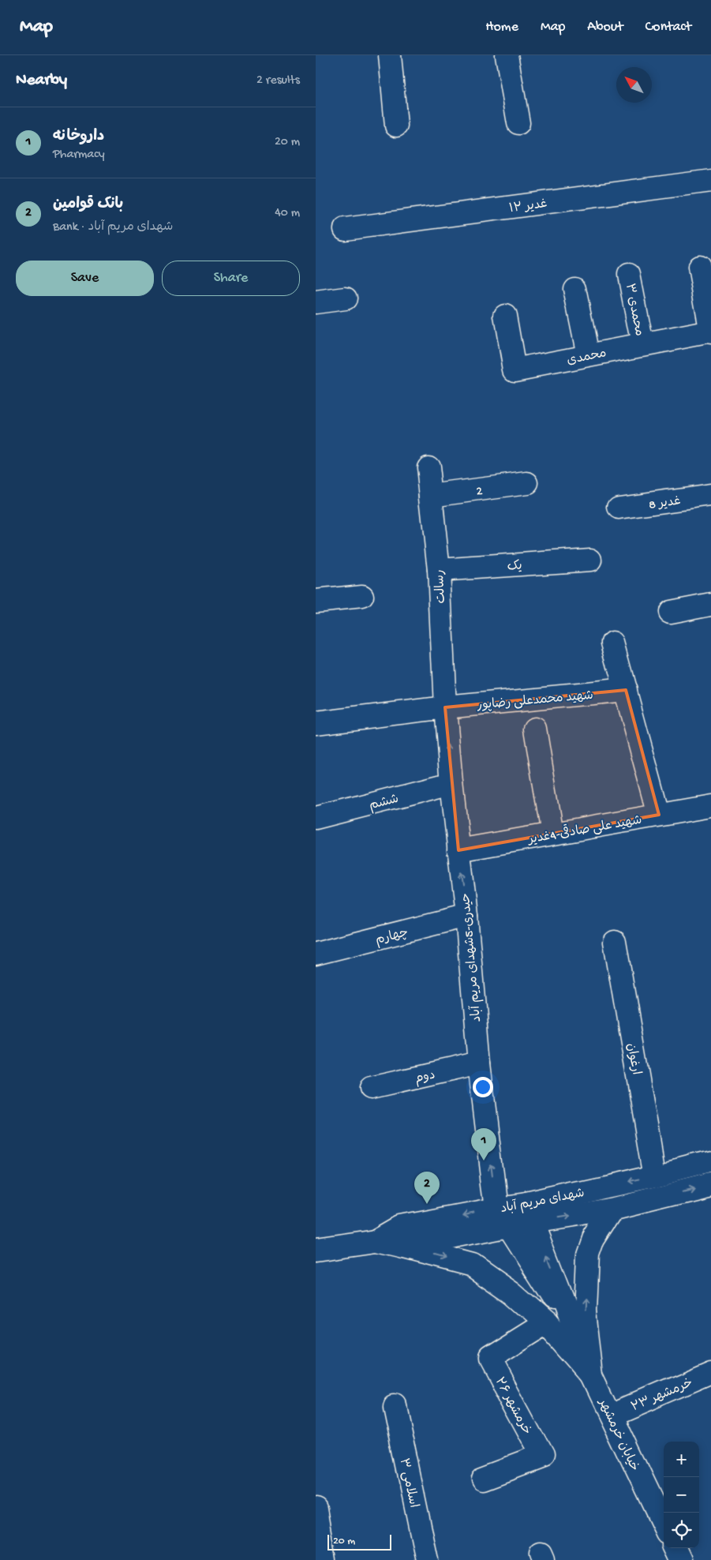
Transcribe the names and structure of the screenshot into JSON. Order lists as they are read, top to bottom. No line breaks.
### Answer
{"streets":{"street":["غدیر ۱۲","محمدی ۳","محمدی","2","غدیر 8","یک","رسالت","شهید محمدعلی رضاپور","ششم","شهید علی صادقی-4غدیر","چهارم","حیدری-5شهدای مریم آباد","ارغوان","دوم","شهدای مریم آباد","خرمشهر ۲۳","خرمشهر ۲۶","خیابان خرمشهر","اسلامی ۳"]},"crossings":[["محمدی ۳","محمدی"],["2","رسالت"],["یک","رسالت"],["رسالت","شهید محمدعلی رضاپور"],["رسالت","حیدری-5شهدای مریم آباد"],["شهید محمدعلی رضاپور","حیدری-5شهدای مریم آباد"],["ششم","حیدری-5شهدای مریم آباد"],["شهید علی صادقی-4غدیر","حیدری-5شهدای مریم آباد"],["چهارم","حیدری-5شهدای مریم آباد"],["حیدری-5شهدای مریم آباد","دوم"],["حیدری-5شهدای مریم آباد","شهدای مریم آباد"],["حیدری-5شهدای مریم آباد","خیابان خرمشهر"],["ارغوان","شهدای مریم آباد"],["شهدای مریم آباد","خیابان خرمشهر"],["خرمشهر ۲۳","خیابان خرمشهر"]],"scale_bar":"20 m","north":"top left","page":{"header":"Map","nav":["Home","Map","About","Contact"],"heading":["Nearby","2 results"],"list":[{"mark":"1","name":"داروخانه","note":"Pharmacy","value":"20 m"},{"mark":"2","name":"بانک قوامین","note":"Bank · شهدای مریم آباد","value":"40 m"}],"buttons":["Save","Share"],"pins":["1","2"],"map_buttons":["+","−"],"scale":"20 m"}}
